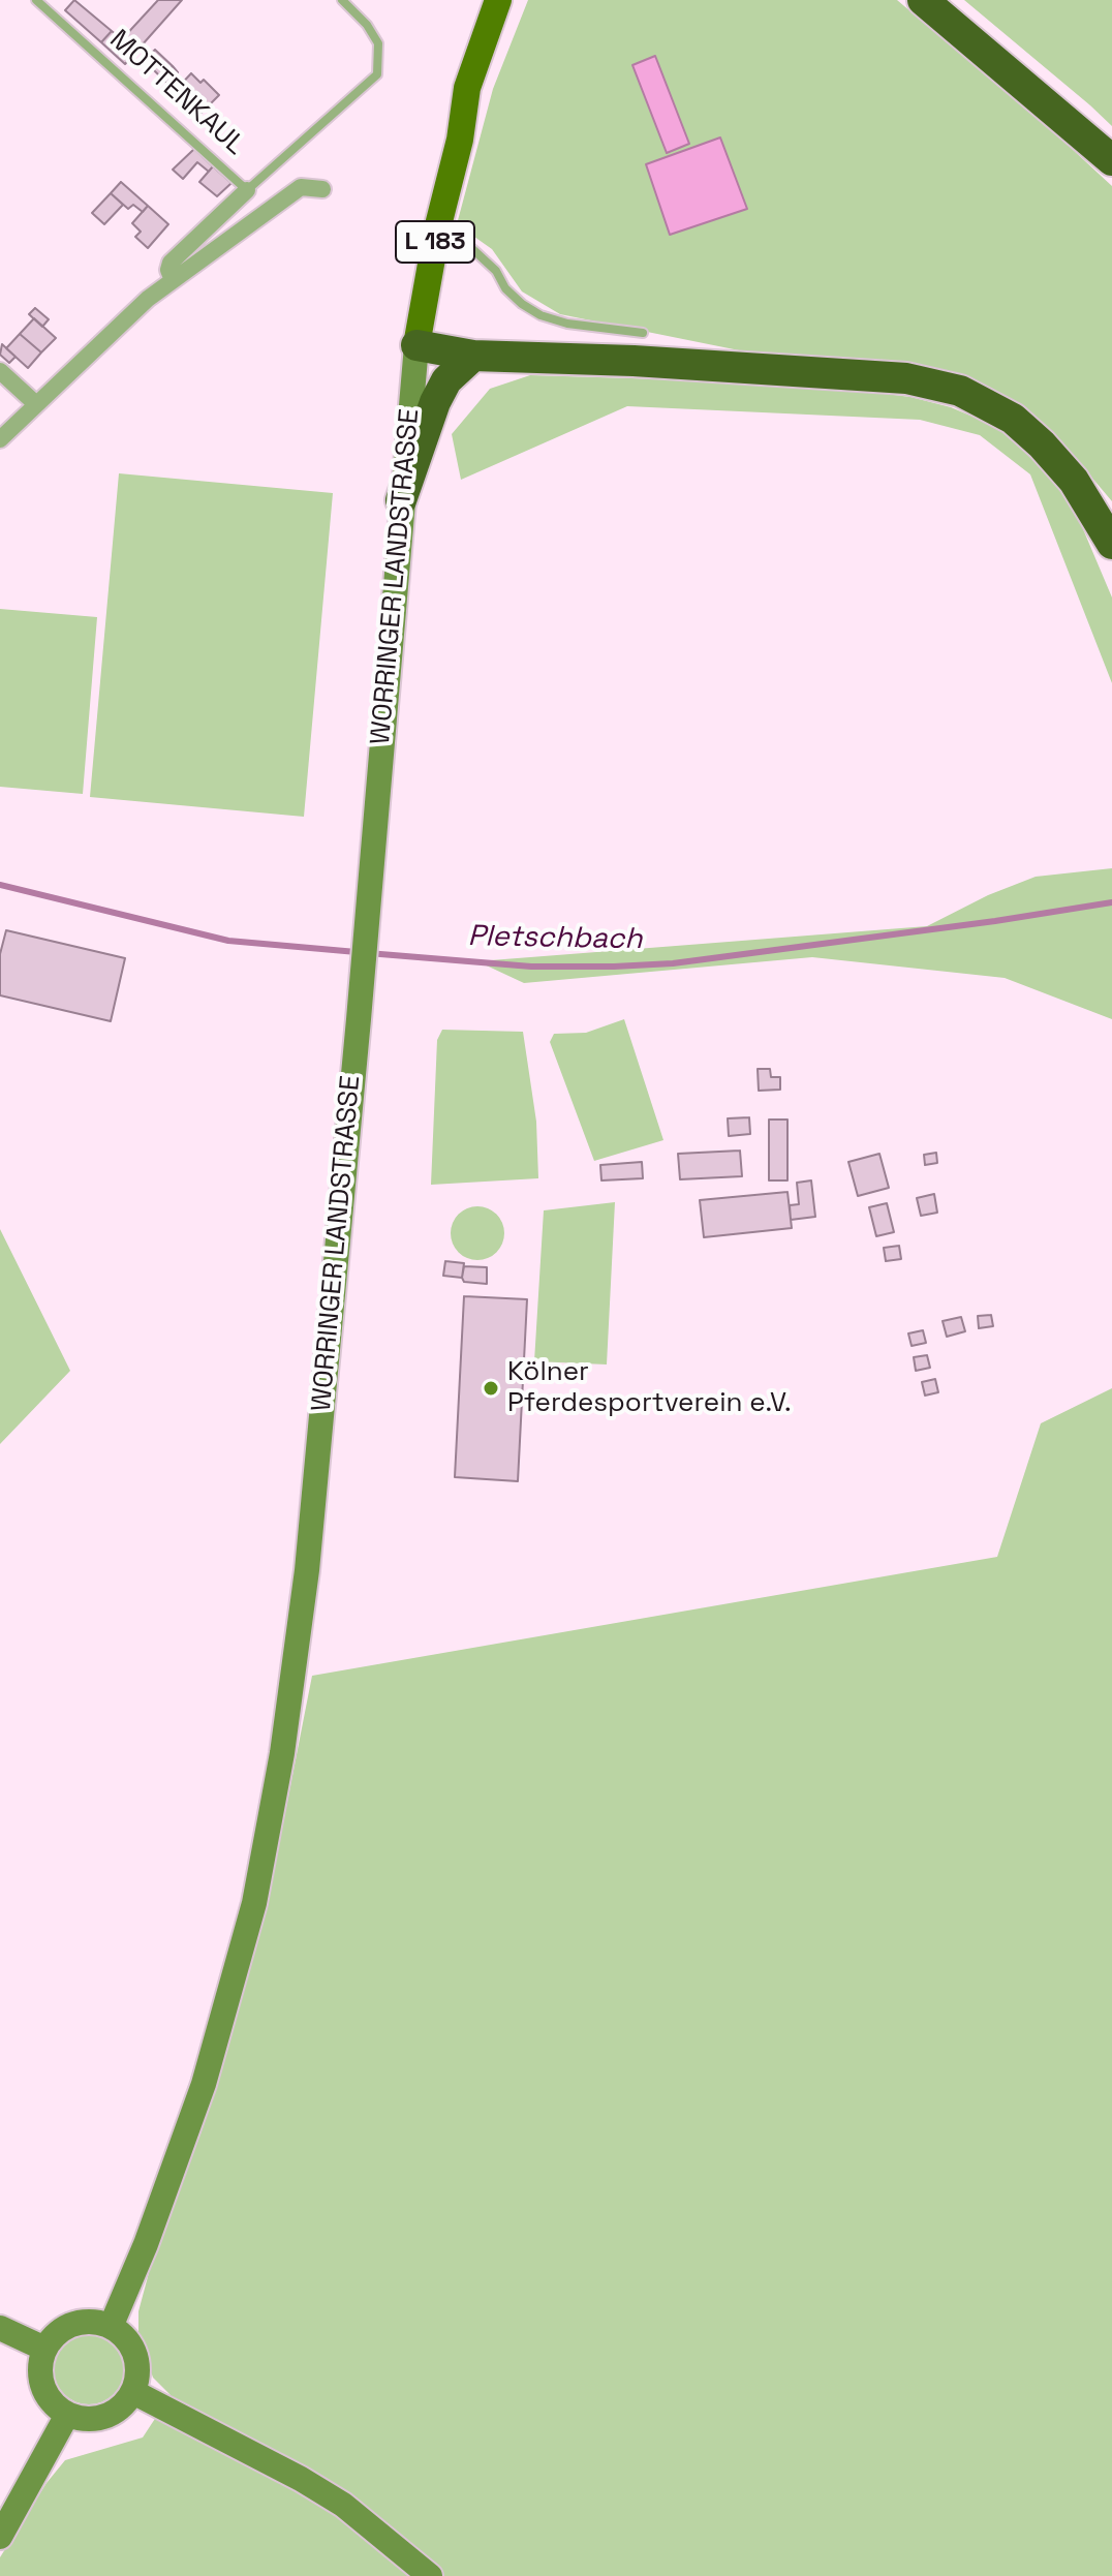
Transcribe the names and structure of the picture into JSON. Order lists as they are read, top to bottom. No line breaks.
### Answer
{"streets":{"main road":["L 183","WORRINGER LANDSTRASSE"],"street":["MOTTENKAUL"]},"water":["Pletschbach"],"places":["Kölner Pferdesportverein e.V."]}
